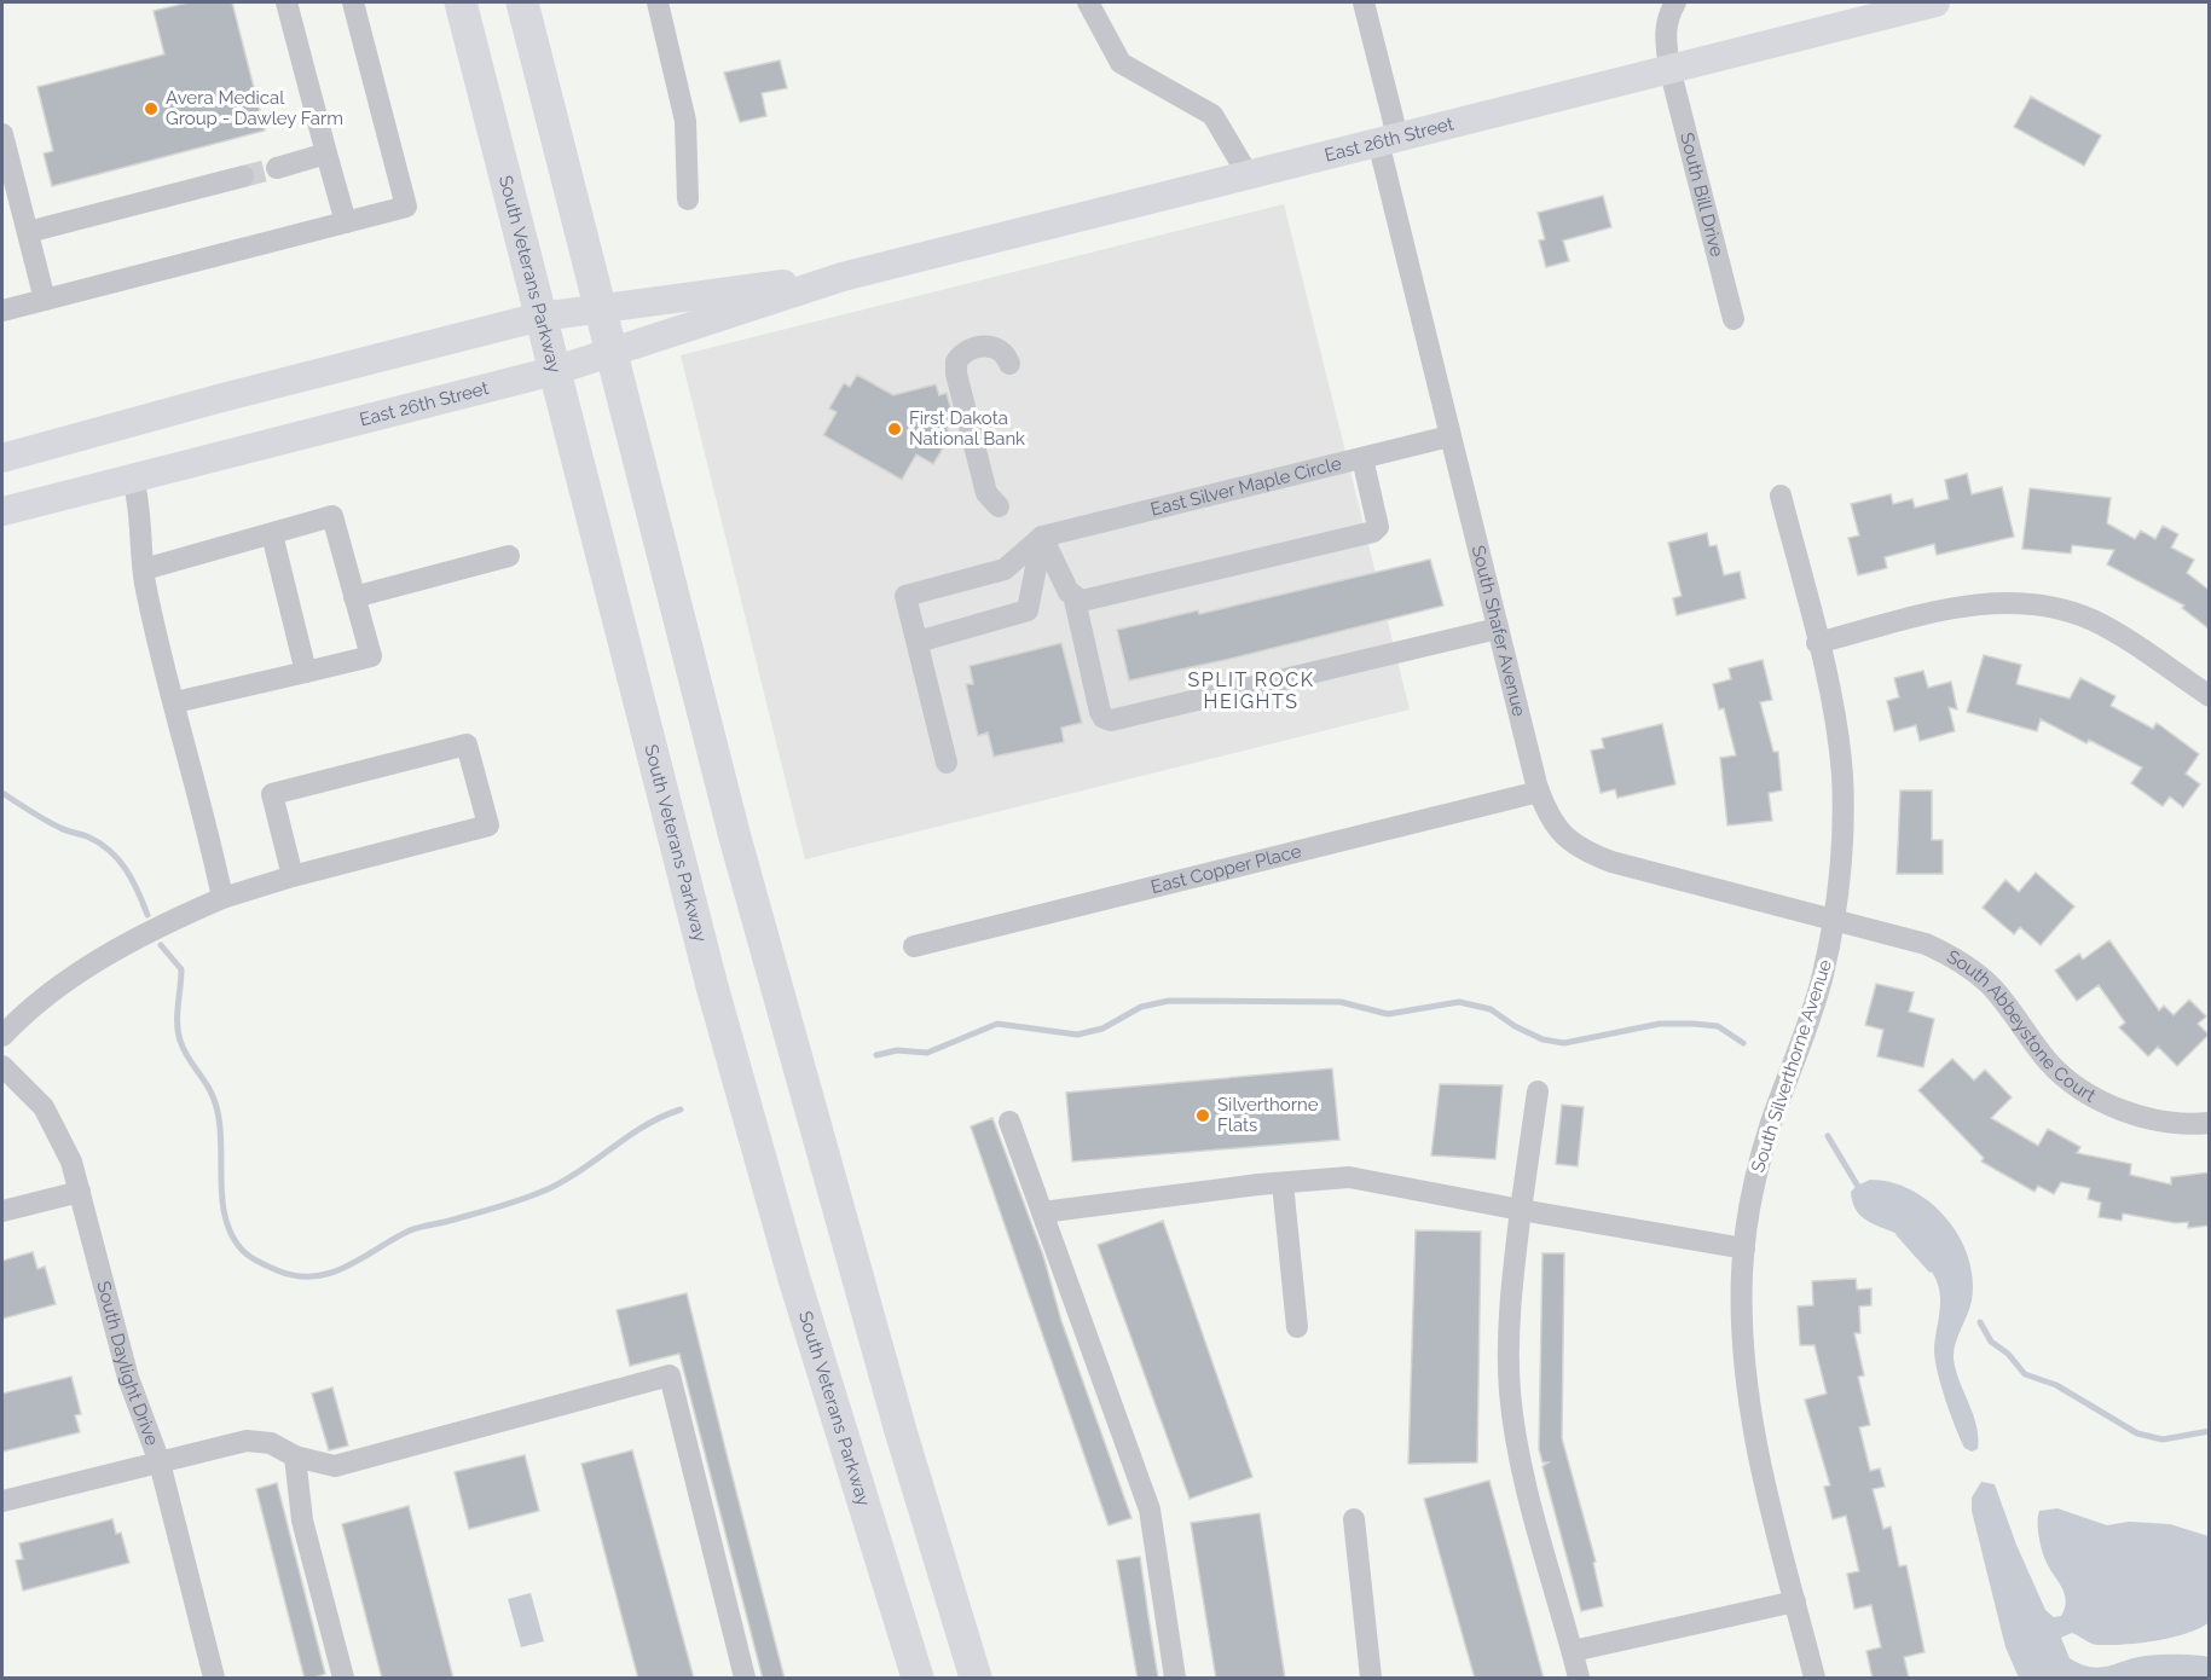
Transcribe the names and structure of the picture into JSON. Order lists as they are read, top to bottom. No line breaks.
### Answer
{"streets":{"highway":["South Veterans Parkway"],"main road":["East 26th Street"],"street":["South Bill Drive","East Silver Maple Circle","South Shafer Avenue","East Copper Place","South Abbeystone Court","South Silverthorne Avenue","South Daylight Drive"]},"crossings":[["East 26th Street","South Bill Drive"],["East 26th Street","South Veterans Parkway"],["East 26th Street","South Shafer Avenue"],["East Silver Maple Circle","South Shafer Avenue"],["South Shafer Avenue","East Copper Place"],["South Shafer Avenue","South Abbeystone Court"],["South Shafer Avenue","South Silverthorne Avenue"],["South Abbeystone Court","South Silverthorne Avenue"]],"districts":["SPLIT ROCK HEIGHTS"],"places":["Avera Medical Group - Dawley Farm","First Dakota National Bank","Silverthorne Flats"]}
